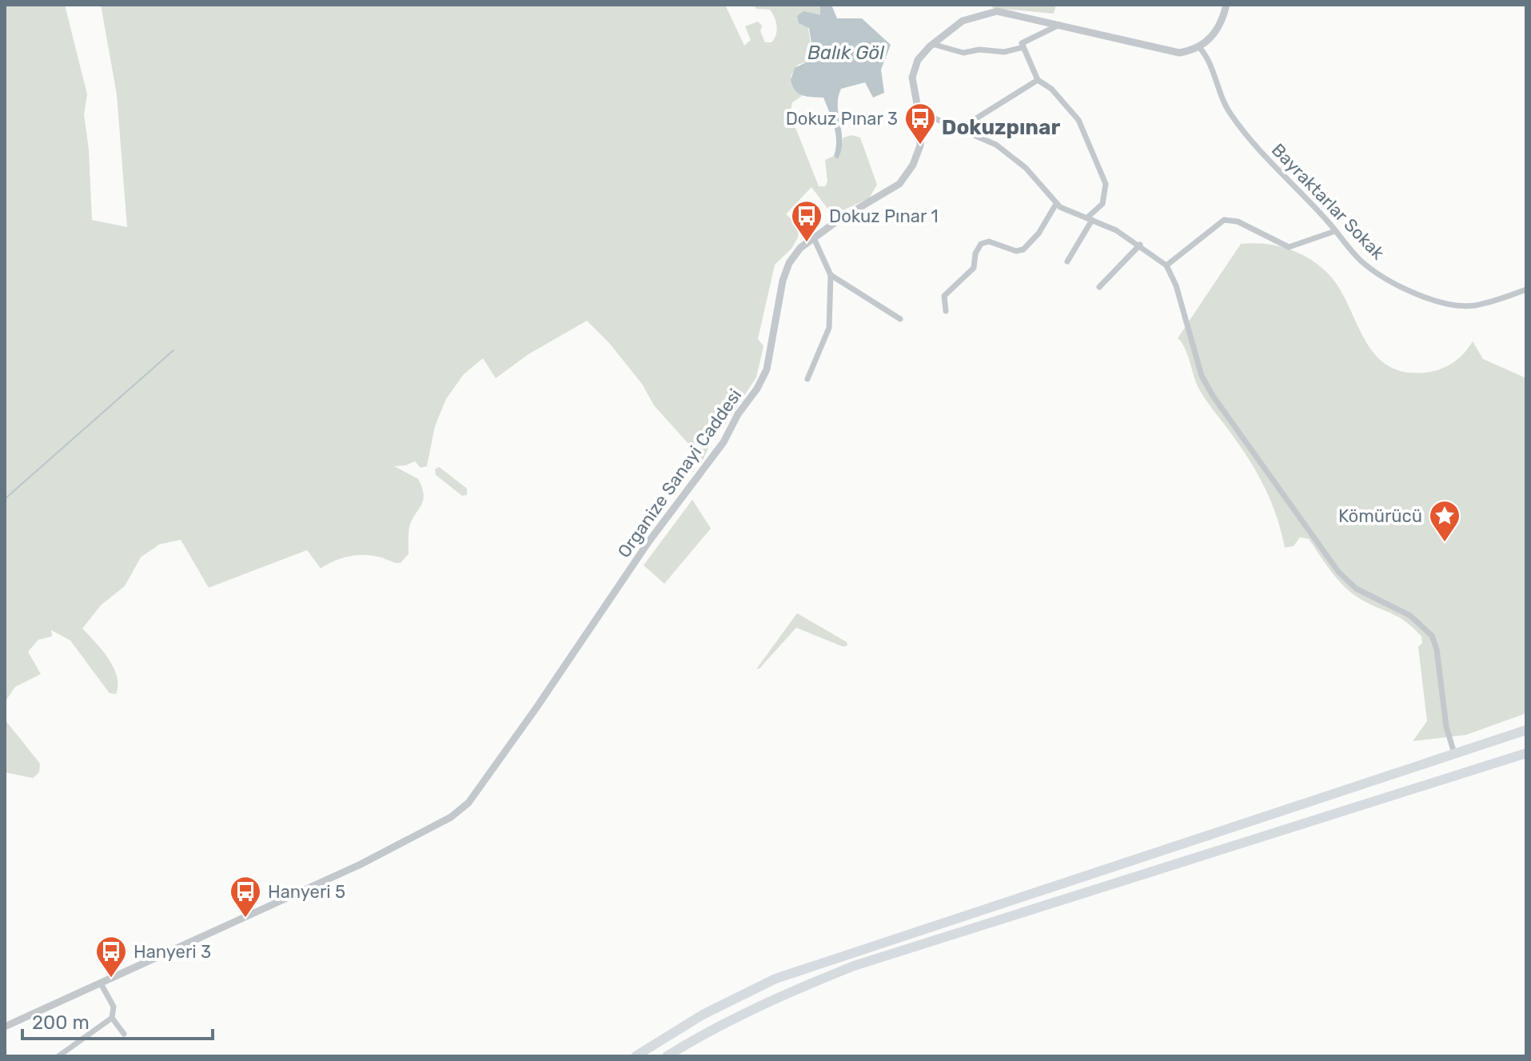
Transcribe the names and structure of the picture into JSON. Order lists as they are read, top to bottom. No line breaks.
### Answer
{"streets":{"street":["Bayraktarlar Sokak","Organize Sanayi Caddesi"]},"crossings":[["Bayraktarlar Sokak","Organize Sanayi Caddesi"]],"districts":["Dokuzpınar"],"water":["Balık Göl"],"places":{"bus stop":["Dokuz Pınar 3","Dokuz Pınar 1","Hanyeri 5","Hanyeri 3"],"place":["Kömürücü"]},"scale_bar":"200 m"}
